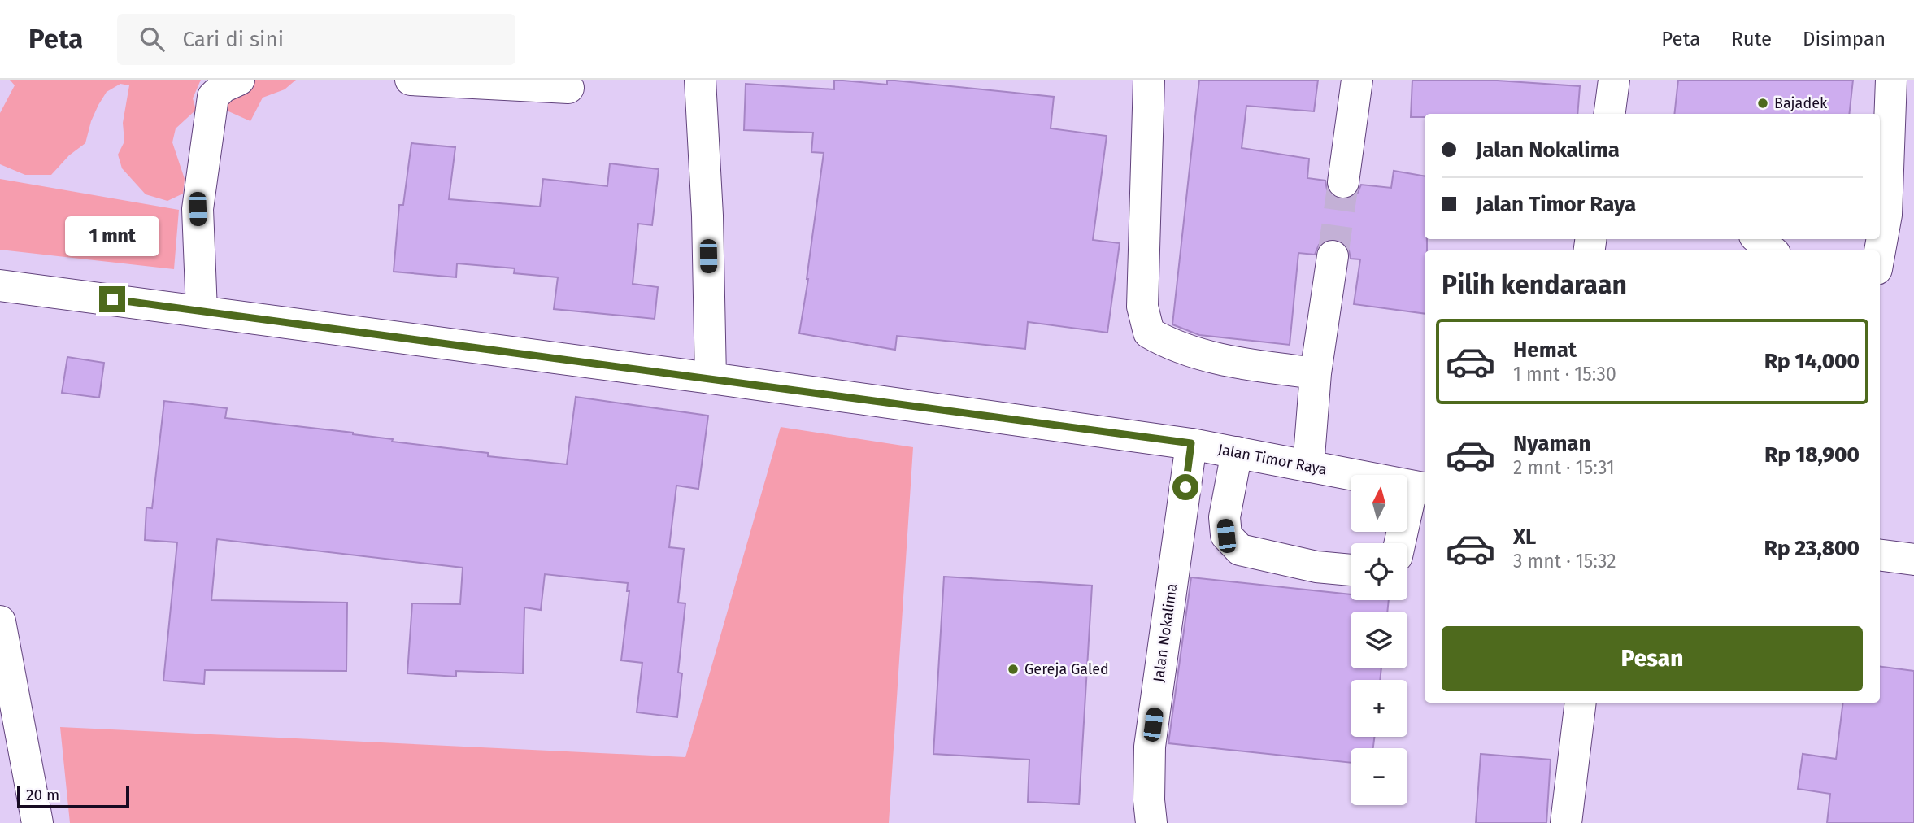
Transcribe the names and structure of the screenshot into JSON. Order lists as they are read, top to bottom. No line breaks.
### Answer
{"streets":{"main road":["Jalan Timor Raya","Jalan Nokalima"]},"crossings":[["Jalan Timor Raya","Jalan Nokalima"]],"places":["Bajadek","Gereja Galed"],"scale_bar":"20 m","north":"top","page":{"header":"Peta","search":"Cari di sini","nav":["Peta","Rute","Disimpan"],"banner":["Jalan Nokalima","Jalan Timor Raya"],"bubble":"1 mnt","heading":"Pilih kendaraan","list":[{"name":"Hemat","note":"1 mnt · 15:30","value":"Rp 14,000"},{"name":"Nyaman","note":"2 mnt · 15:31","value":"Rp 18,900"},{"name":"XL","note":"3 mnt · 15:32","value":"Rp 23,800"}],"map_buttons":["+","−"],"buttons":"Pesan","scale":"20 m"}}
